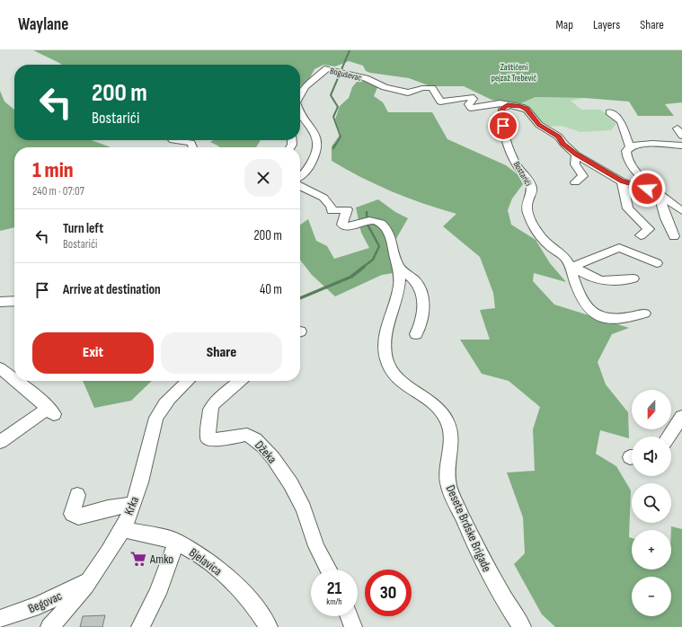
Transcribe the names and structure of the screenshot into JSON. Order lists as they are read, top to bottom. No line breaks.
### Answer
{"streets":{"street":["Boguševac","Bostarići","Džeka","Krka","Desete Brdske Brigade","Bjelavica","Begovac"]},"crossings":[["Boguševac","Bostarići"],["Krka","Bjelavica"],["Krka","Begovac"]],"parks":["Zaštićeni pejzaž Trebević"],"places":{"supermarket":["Amko"]},"north":"bottom","page":{"header":"Waylane","nav":["Map","Layers","Share"],"turn":["200 m","Bostarići"],"heading":["1 min","240 m · 07:07"],"list":[{"name":"Turn left","note":"Bostarići","value":"200 m"},{"name":"Arrive at destination","value":"40 m"}],"buttons":["Exit","Share"],"map_buttons":["+","−"],"speed":"21 km/h","limit":"30"}}
